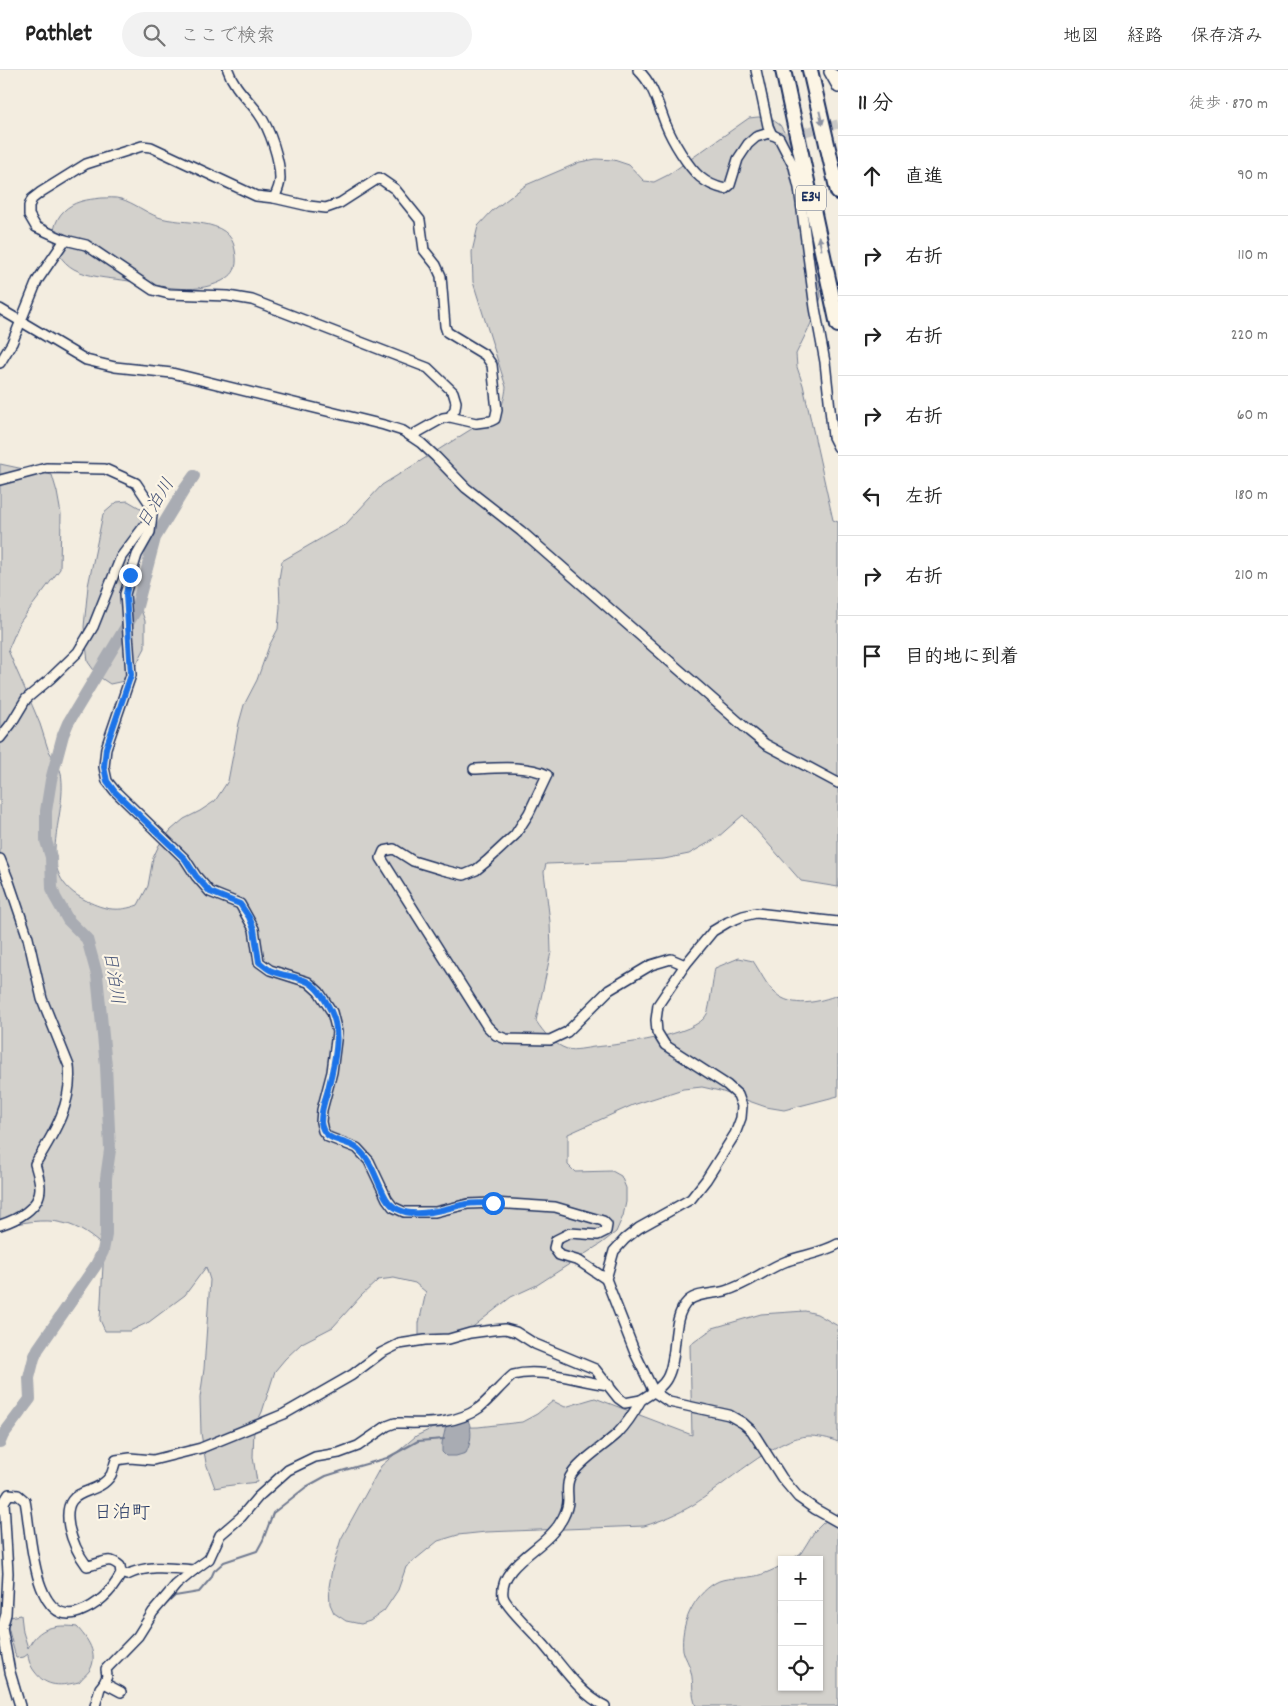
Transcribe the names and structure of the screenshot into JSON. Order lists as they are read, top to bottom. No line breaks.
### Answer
{"streets":{"highway":["E34"]},"districts":["日泊町"],"water":["日泊川"],"page":{"header":"Pathlet","search":"ここで検索","nav":["地図","経路","保存済み"],"heading":["11 分","徒歩 · 870 m"],"list":[["直進","90 m"],["右折","110 m"],["右折","220 m"],["右折","60 m"],["左折","180 m"],["右折","210 m"],"目的地に到着"],"map_buttons":["+","−"]}}
